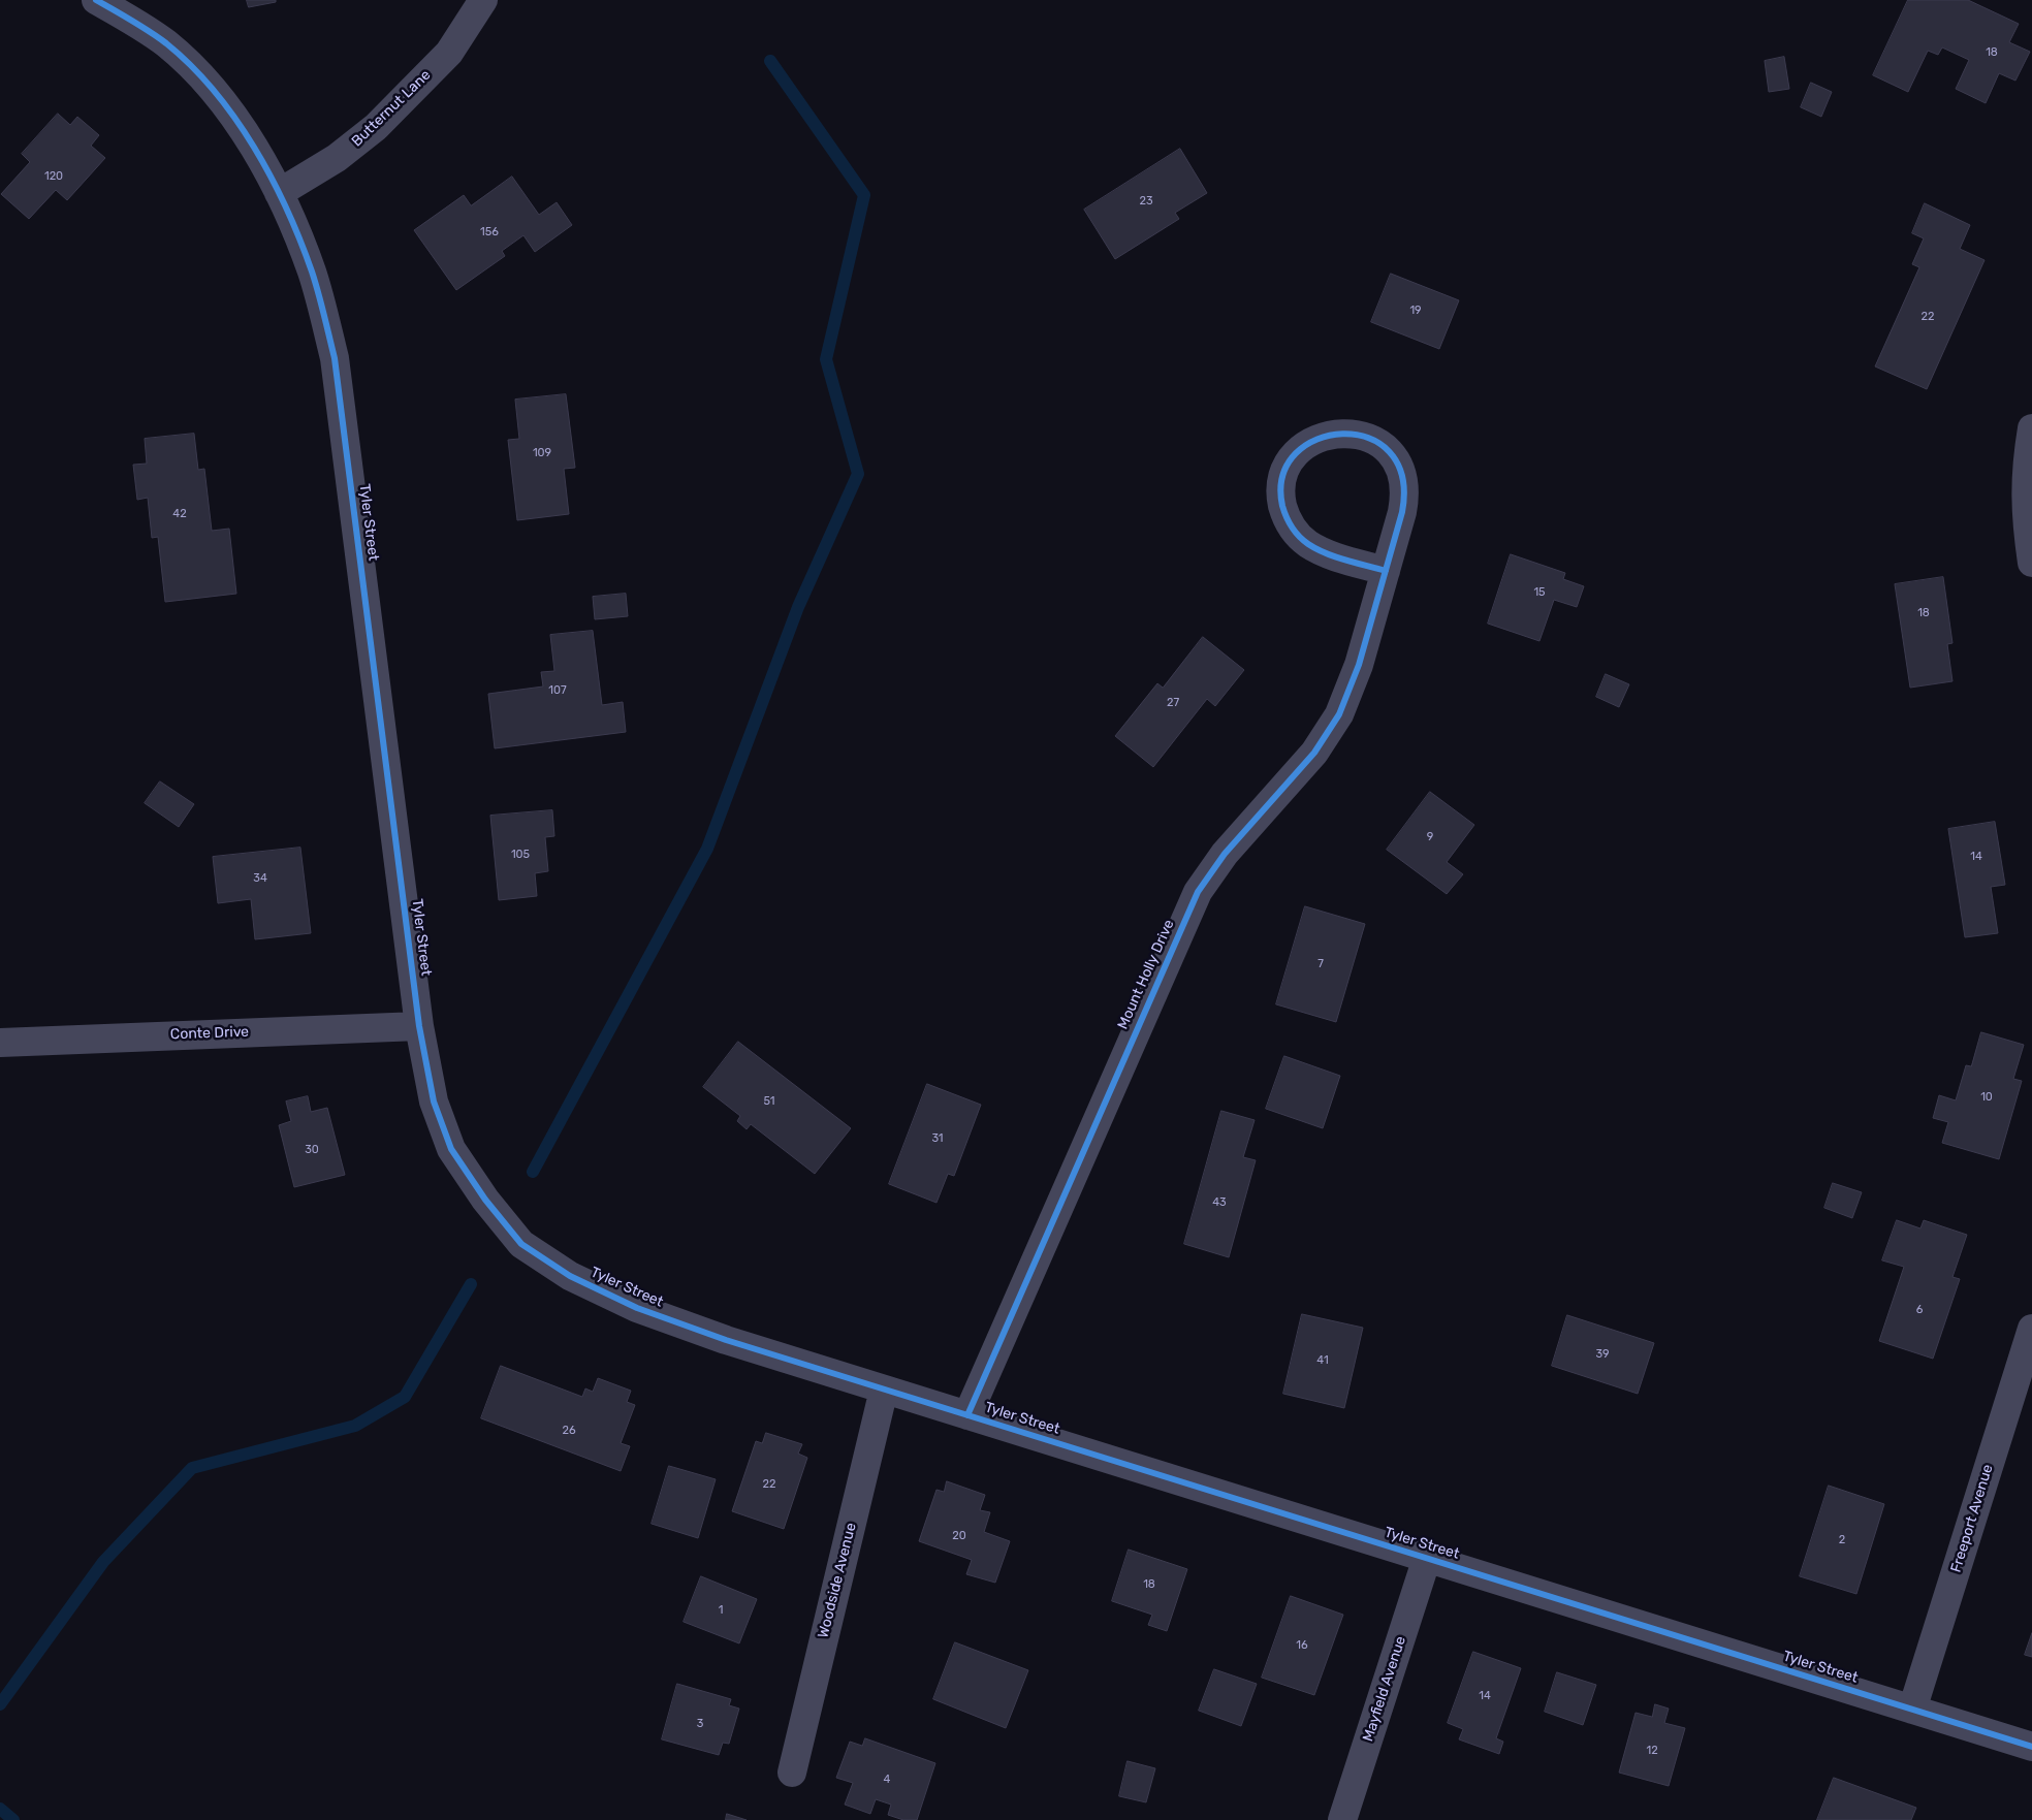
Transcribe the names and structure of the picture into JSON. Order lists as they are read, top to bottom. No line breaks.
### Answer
{"streets":{"street":["Butternut Lane","Tyler Street","Mount Holly Drive","Conte Drive","Freeport Avenue","Woodside Avenue","Mayfield Avenue"]},"crossings":[["Butternut Lane","Tyler Street"],["Tyler Street","Mount Holly Drive"],["Tyler Street","Conte Drive"],["Tyler Street","Freeport Avenue"],["Tyler Street","Woodside Avenue"],["Tyler Street","Mayfield Avenue"]],"house_numbers":["18","120","23","156","19","22","109","42","15","18","107","27","9","105","14","34","7","10","51","31","30","43","6","39","41","26","22","20","2","18","1","16","14","3","12","4"]}
